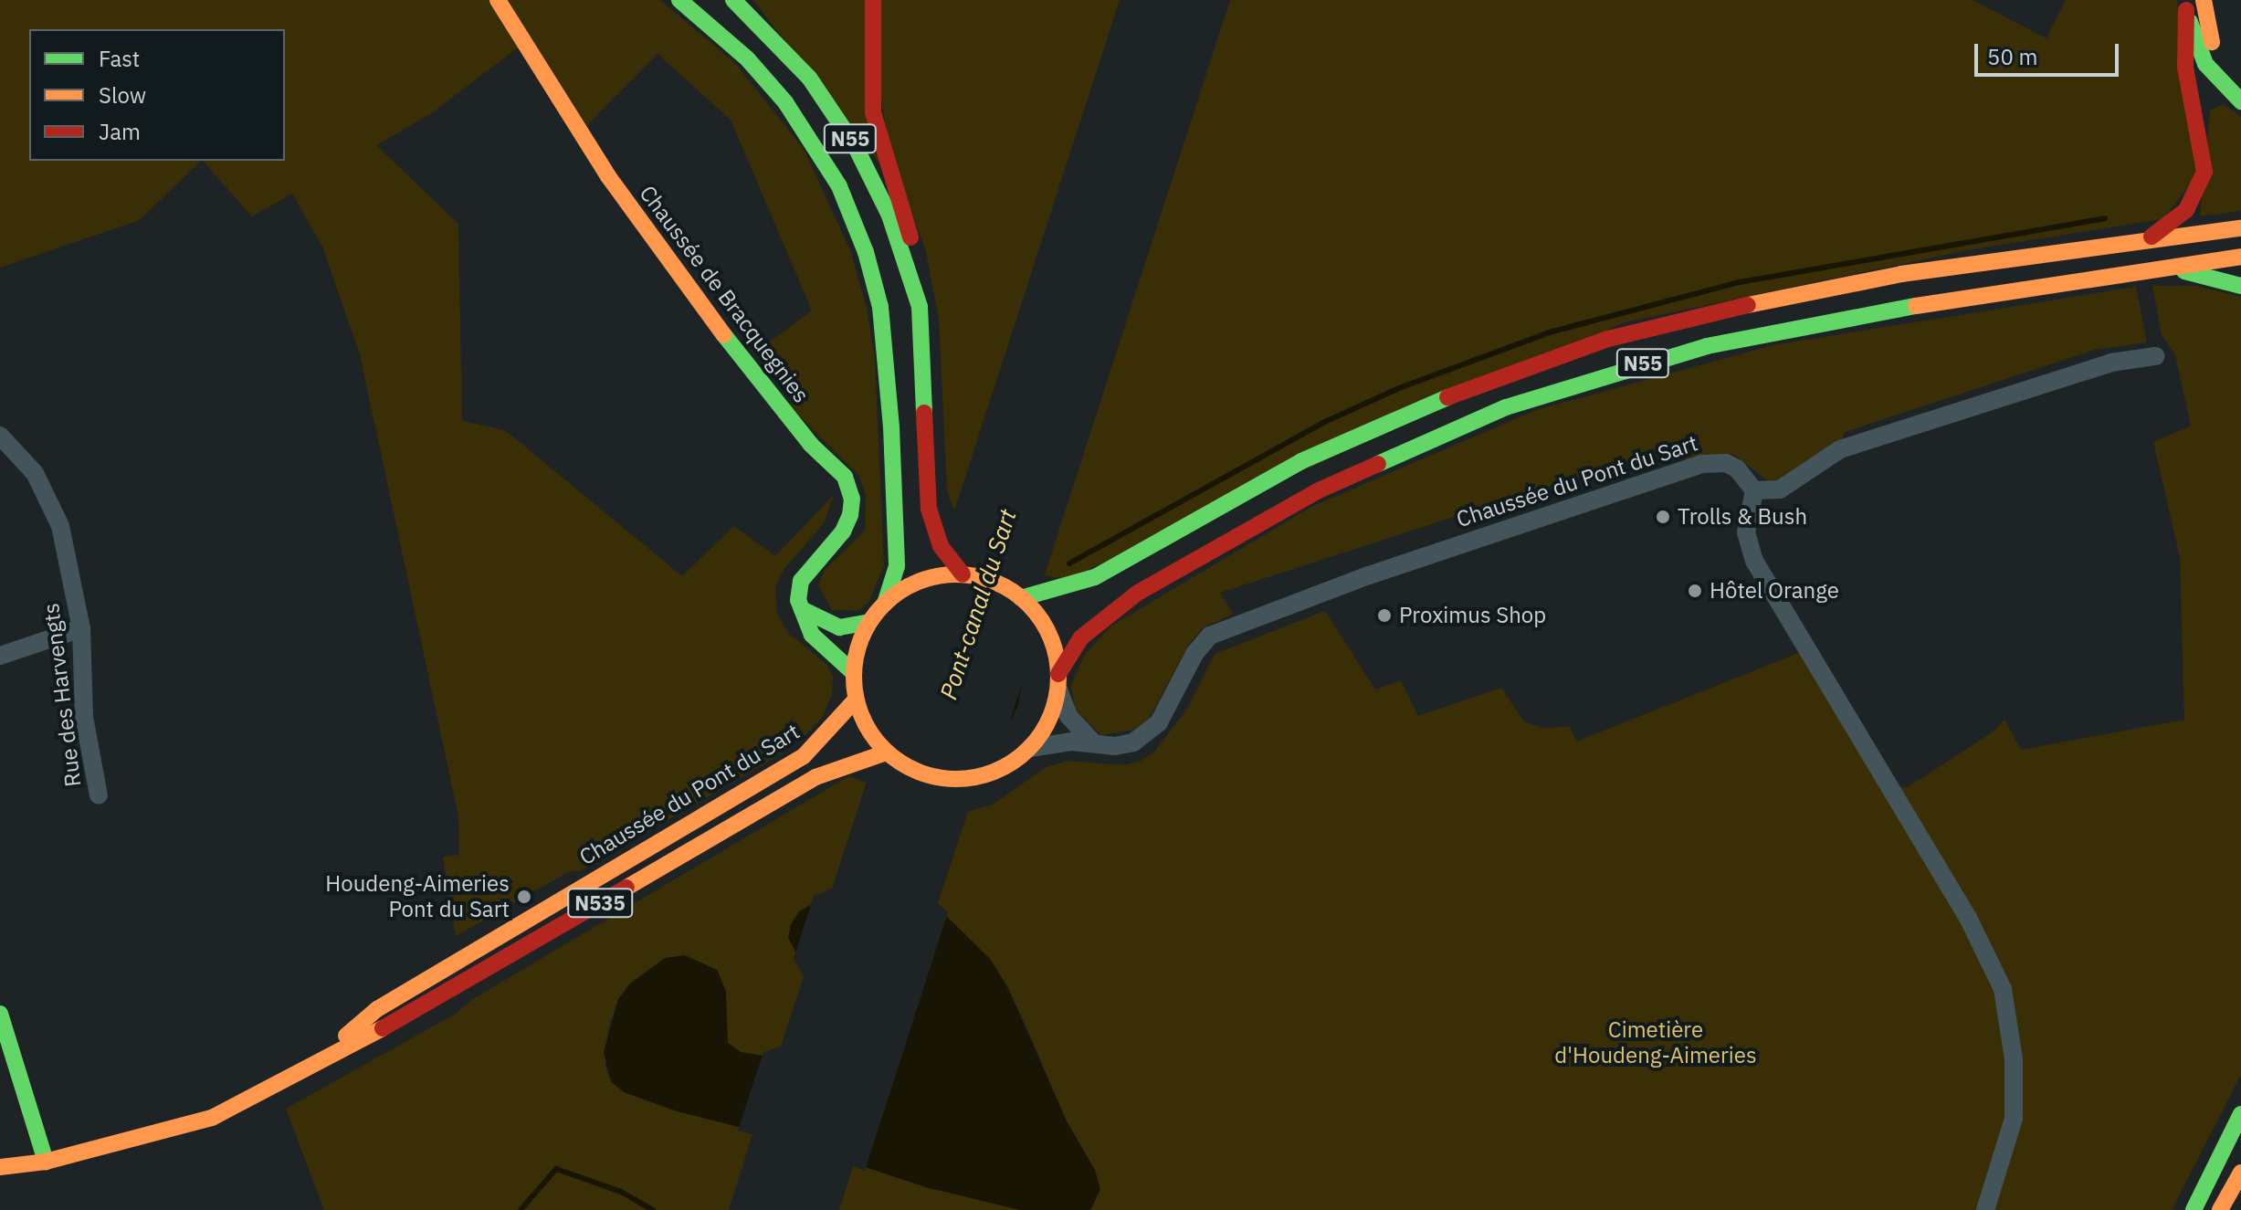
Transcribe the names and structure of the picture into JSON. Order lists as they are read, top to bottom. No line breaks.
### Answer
{"streets":{"main road":["N55","Chaussée de Bracquegnies","Chaussée du Pont du Sart","N535"],"street":["Rue des Harvengts"]},"crossings":[["N55","Chaussée du Pont du Sart"]],"water":["Pont-canal du Sart"],"parks":["Cimetière d'Houdeng-Aimeries"],"places":["Trolls & Bush","Hôtel Orange","Proximus Shop","Houdeng-Aimeries Pont du Sart"],"legend":["Fast","Slow","Jam"],"scale_bar":"50 m"}
